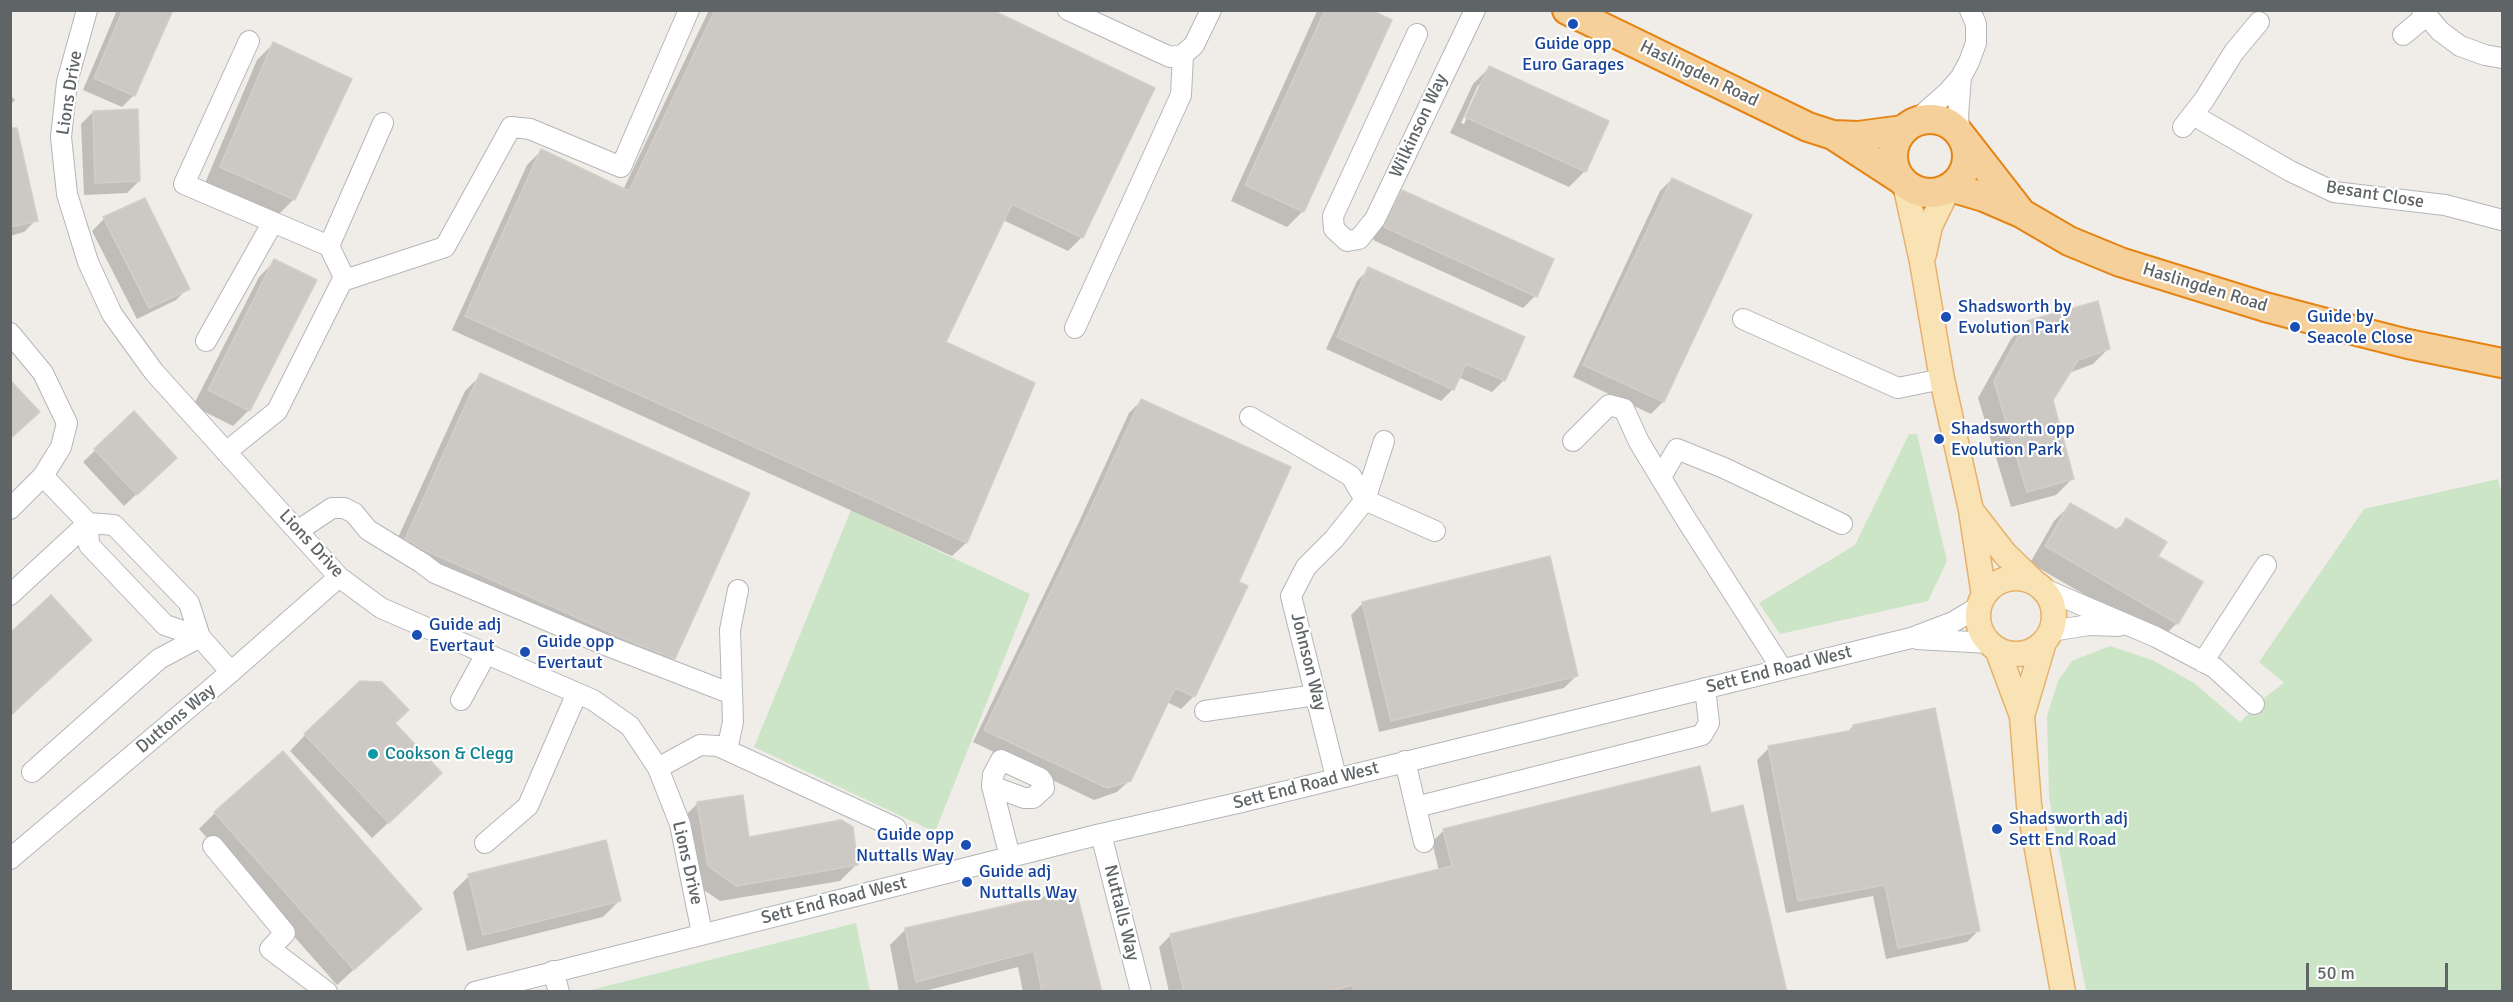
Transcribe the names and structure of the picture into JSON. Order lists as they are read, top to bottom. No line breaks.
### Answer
{"streets":{"highway":["Haslingden Road"],"street":["Lions Drive","Wilkinson Way","Besant Close","Johnson Way","Sett End Road West","Duttons Way","Nuttalls Way"]},"crossings":[["Lions Drive","Sett End Road West"],["Lions Drive","Duttons Way"],["Johnson Way","Sett End Road West"],["Sett End Road West","Nuttalls Way"]],"places":["Guide opp Euro Garages","Shadsworth by Evolution Park","Guide by Seacole Close","Shadsworth opp Evolution Park","Guide adj Evertaut","Guide opp Evertaut","Cookson & Clegg","Shadsworth adj Sett End Road","Guide opp Nuttalls Way","Guide adj Nuttalls Way"],"scale_bar":"50 m"}
